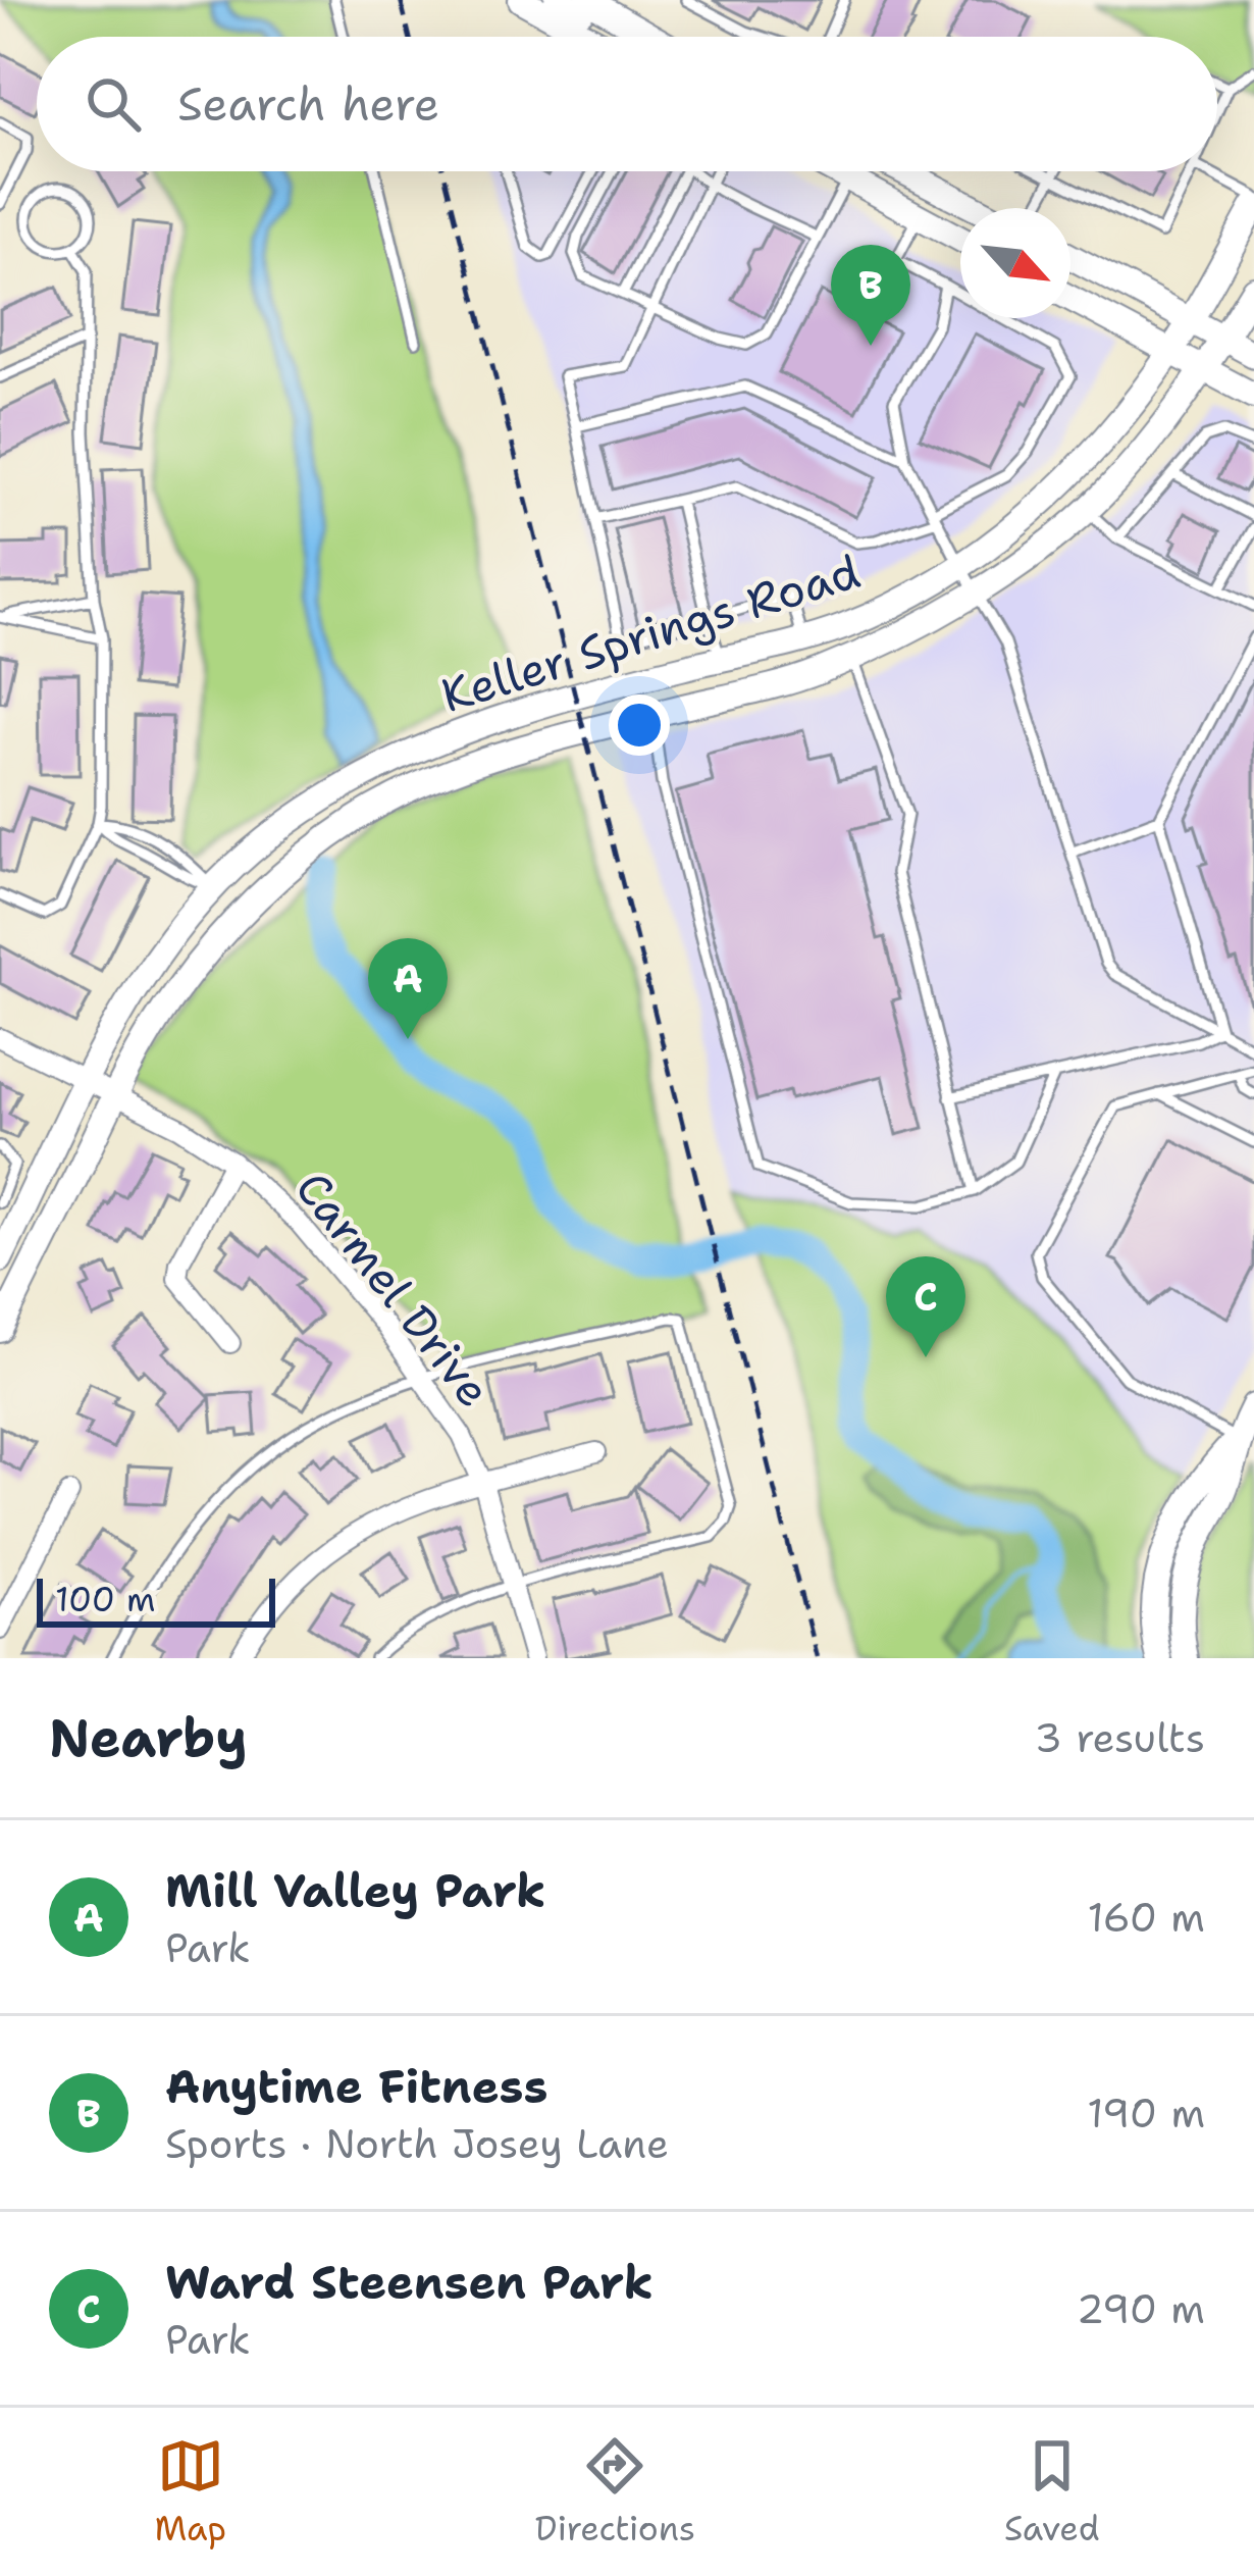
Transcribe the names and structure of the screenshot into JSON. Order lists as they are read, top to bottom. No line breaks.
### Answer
{"streets":{"main road":["Keller Springs Road"],"street":["Carmel Drive"]},"crossings":[["Keller Springs Road","Carmel Drive"]],"scale_bar":"100 m","north":"bottom right","page":{"search":"Search here","pins":["B","A","C"],"scale":"100 m","heading":["Nearby","3 results"],"list":[{"mark":"A","name":"Mill Valley Park","note":"Park","value":"160 m"},{"mark":"B","name":"Anytime Fitness","note":"Sports · North Josey Lane","value":"190 m"},{"mark":"C","name":"Ward Steensen Park","note":"Park","value":"290 m"}],"nav":["Map","Directions","Saved"]}}
